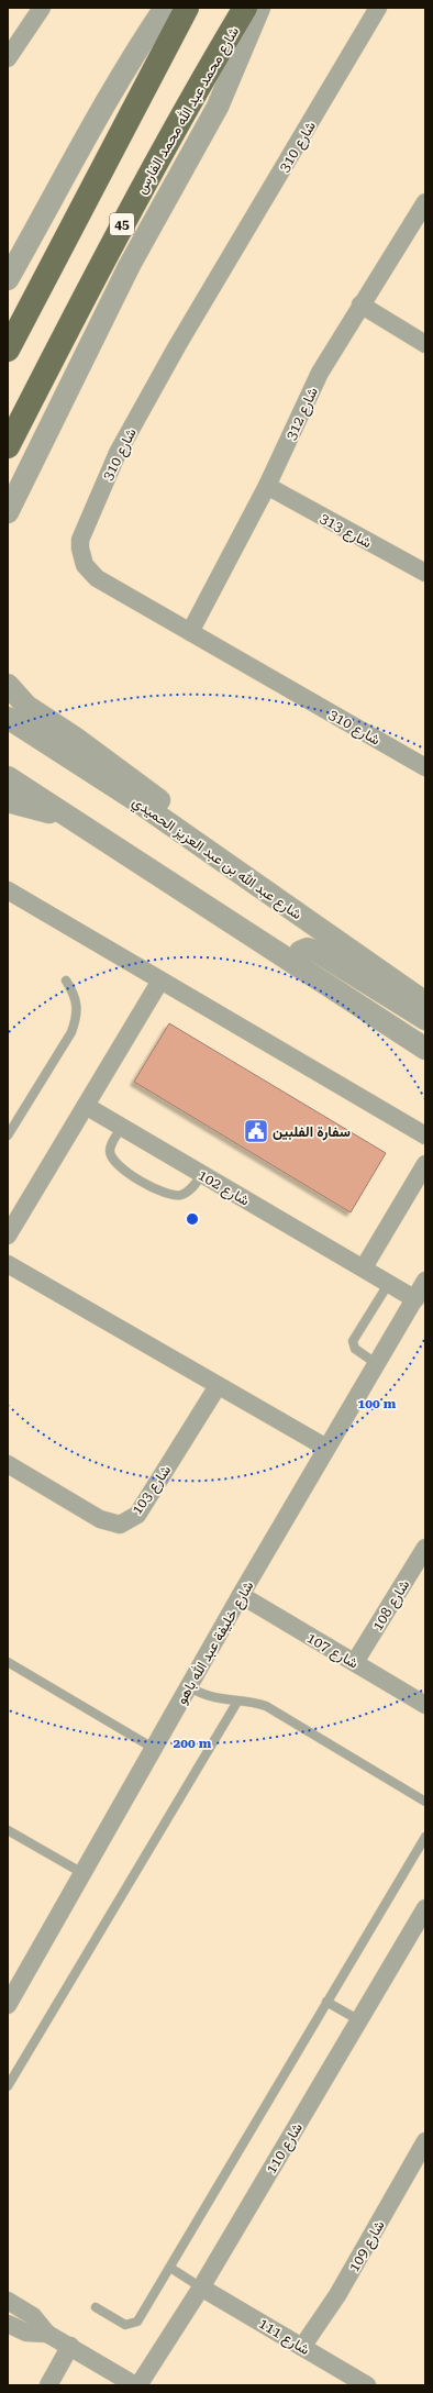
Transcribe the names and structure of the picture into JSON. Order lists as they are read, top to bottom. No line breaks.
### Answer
{"streets":{"main road":["شارع محمد عبد الله محمد الفارس","45"],"street":["شارع 310","شارع 312","شارع 313","شارع عبد الله بن عبد العزيز الحميدي","شارع 102","شارع 103","شارع 108","شارع خليفة عبد الله باهو","شارع 107","شارع 110","شارع 109","شارع 111"]},"crossings":[["شارع 310","شارع 312"],["شارع 312","شارع 313"],["شارع 102","شارع خليفة عبد الله باهو"],["شارع 108","شارع 107"],["شارع خليفة عبد الله باهو","شارع 107"],["شارع 110","شارع 111"],["شارع 109","شارع 111"]],"places":{"public building":["سفارة الفلبين"]},"rings":["100 m","200 m"]}
